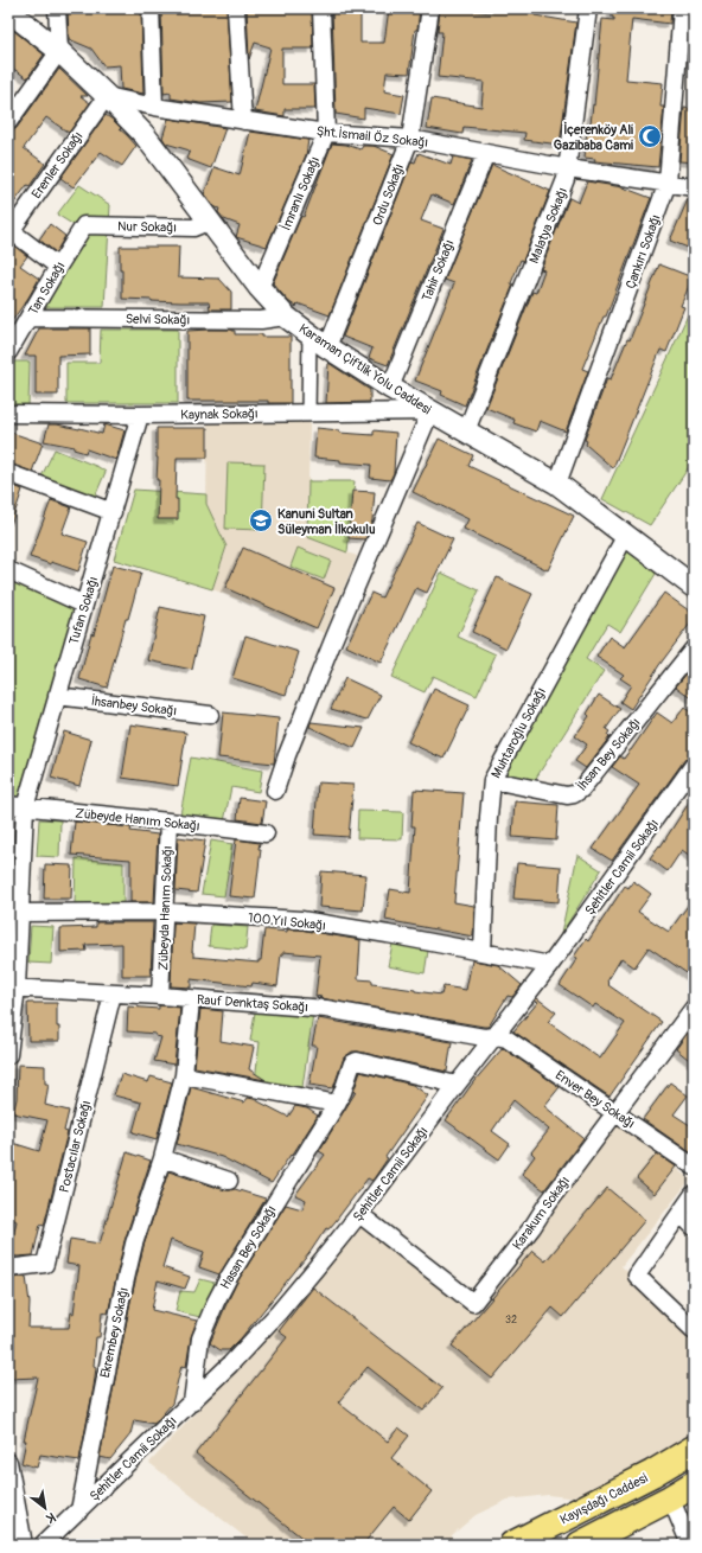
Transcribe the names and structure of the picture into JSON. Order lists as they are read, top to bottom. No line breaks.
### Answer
{"streets":{"main road":["Kayışdağı Caddesi"],"street":["Şht.İsmail Öz Sokağı","Erenler Sokağı","İmranlı Sokağı","Ordu Sokağı","Malatya Sokağı","Nur Sokağı","Çankırı Sokağı","Tahir Sokağı","Tan Sokağı","Selvi Sokağı","Karaman Çiftlik Yolu Caddesi","Kaynak Sokağı","Tufan Sokağı","İhsanbey Sokağı","Muhtaroğlu Sokağı","İhsan Bey Sokağı","Zübeyde Hanım Sokağı","Şehitler Camii Sokağı","Zübeyda Hanım Sokağı","100.Yıl Sokağı","Rauf Denktaş Sokağı","Enver Bey Sokağı","Postacılar Sokağı","Karakum Sokağı","Hasan Bey Sokağı","Ekrembey Sokağı"]},"crossings":[["Şht.İsmail Öz Sokağı","Erenler Sokağı"],["Şht.İsmail Öz Sokağı","İmranlı Sokağı"],["Şht.İsmail Öz Sokağı","Ordu Sokağı"],["Şht.İsmail Öz Sokağı","Malatya Sokağı"],["Şht.İsmail Öz Sokağı","Çankırı Sokağı"],["Şht.İsmail Öz Sokağı","Tahir Sokağı"],["Şht.İsmail Öz Sokağı","Karaman Çiftlik Yolu Caddesi"],["Erenler Sokağı","Karaman Çiftlik Yolu Caddesi"],["İmranlı Sokağı","Karaman Çiftlik Yolu Caddesi"],["Ordu Sokağı","Karaman Çiftlik Yolu Caddesi"],["Malatya Sokağı","Karaman Çiftlik Yolu Caddesi"],["Nur Sokağı","Tan Sokağı"],["Nur Sokağı","Karaman Çiftlik Yolu Caddesi"],["Çankırı Sokağı","Karaman Çiftlik Yolu Caddesi"],["Tahir Sokağı","Karaman Çiftlik Yolu Caddesi"],["Tan Sokağı","Selvi Sokağı"],["Selvi Sokağı","Karaman Çiftlik Yolu Caddesi"],["Karaman Çiftlik Yolu Caddesi","Kaynak Sokağı"],["Karaman Çiftlik Yolu Caddesi","Muhtaroğlu Sokağı"],["Kaynak Sokağı","Tufan Sokağı"],["Tufan Sokağı","İhsanbey Sokağı"],["Tufan Sokağı","Zübeyde Hanım Sokağı"],["Tufan Sokağı","100.Yıl Sokağı"],["Tufan Sokağı","Rauf Denktaş Sokağı"],["Muhtaroğlu Sokağı","İhsan Bey Sokağı"],["Muhtaroğlu Sokağı","100.Yıl Sokağı"],["Zübeyde Hanım Sokağı","Zübeyda Hanım Sokağı"],["Şehitler Camii Sokağı","100.Yıl Sokağı"],["Şehitler Camii Sokağı","Rauf Denktaş Sokağı"],["Şehitler Camii Sokağı","Enver Bey Sokağı"],["Şehitler Camii Sokağı","Karakum Sokağı"],["Şehitler Camii Sokağı","Hasan Bey Sokağı"],["Şehitler Camii Sokağı","Ekrembey Sokağı"],["Zübeyda Hanım Sokağı","100.Yıl Sokağı"],["Zübeyda Hanım Sokağı","Rauf Denktaş Sokağı"],["Rauf Denktaş Sokağı","Enver Bey Sokağı"],["Rauf Denktaş Sokağı","Postacılar Sokağı"],["Rauf Denktaş Sokağı","Ekrembey Sokağı"],["Enver Bey Sokağı","Karakum Sokağı"]],"places":{"mosque":["İçerenköy Ali Gazibaba Cami"],"school or university":["Kanuni Sultan Süleyman İlkokulu"]},"house_numbers":["32"],"north":"bottom right"}
